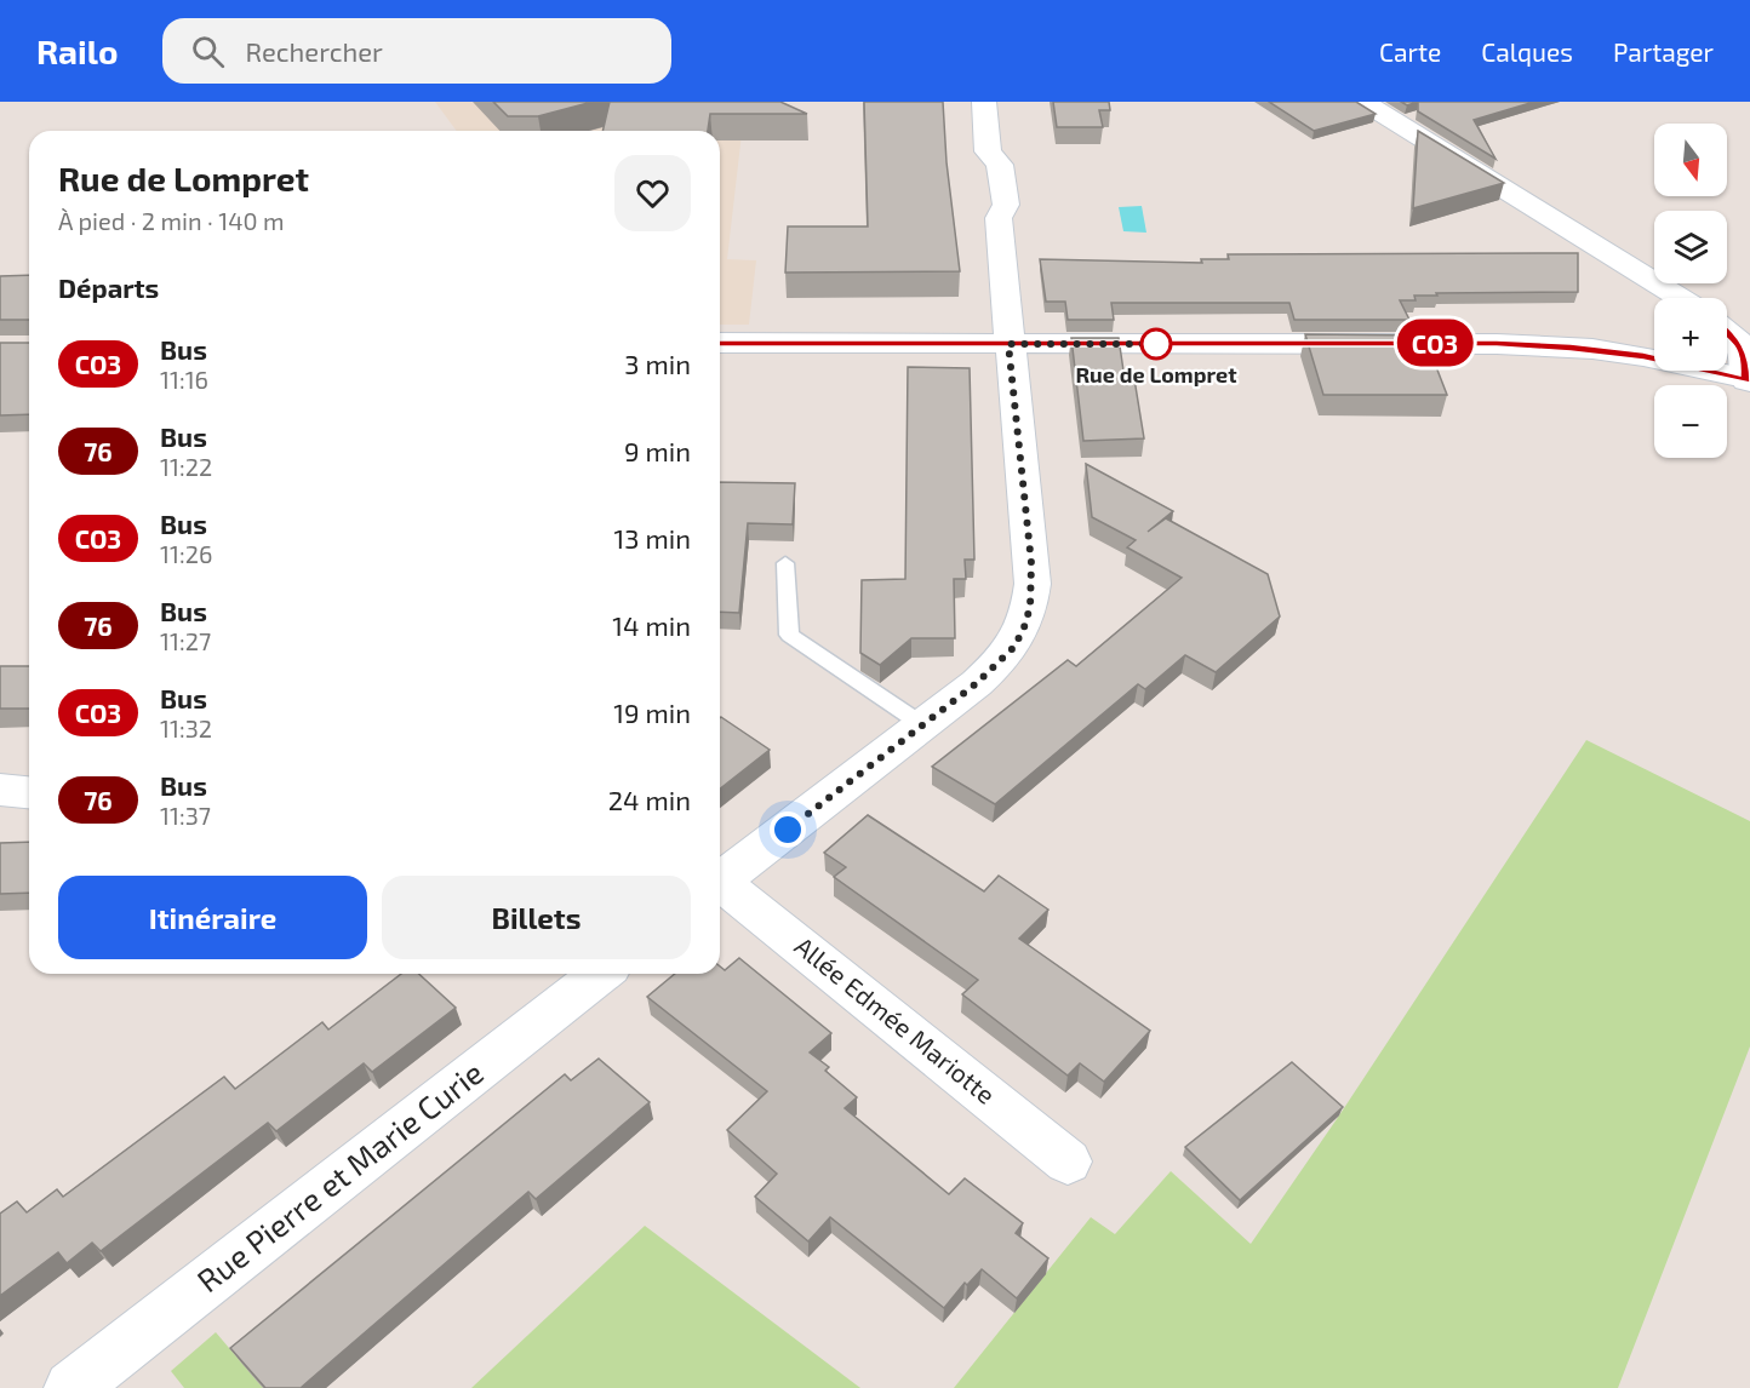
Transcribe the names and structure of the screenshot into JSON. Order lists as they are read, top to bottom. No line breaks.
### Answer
{"streets":{"street":["Allée Edmée Mariotte","Rue Pierre et Marie Curie"]},"places":["Rue de Lompret"],"lines":["bus line CO3"],"north":"bottom","page":{"header":"Railo","search":"Rechercher","nav":["Carte","Calques","Partager"],"on_map":"CO3","map_buttons":["+","−"],"heading":[["Rue de Lompret","À pied · 2 min · 140 m"],"Départs"],"list":[{"mark":"CO3","name":"Bus","note":"11:16","value":"3 min"},{"mark":"76","name":"Bus","note":"11:22","value":"9 min"},{"mark":"CO3","name":"Bus","note":"11:26","value":"13 min"},{"mark":"76","name":"Bus","note":"11:27","value":"14 min"},{"mark":"CO3","name":"Bus","note":"11:32","value":"19 min"},{"mark":"76","name":"Bus","note":"11:37","value":"24 min"}],"buttons":["Itinéraire","Billets"]}}
